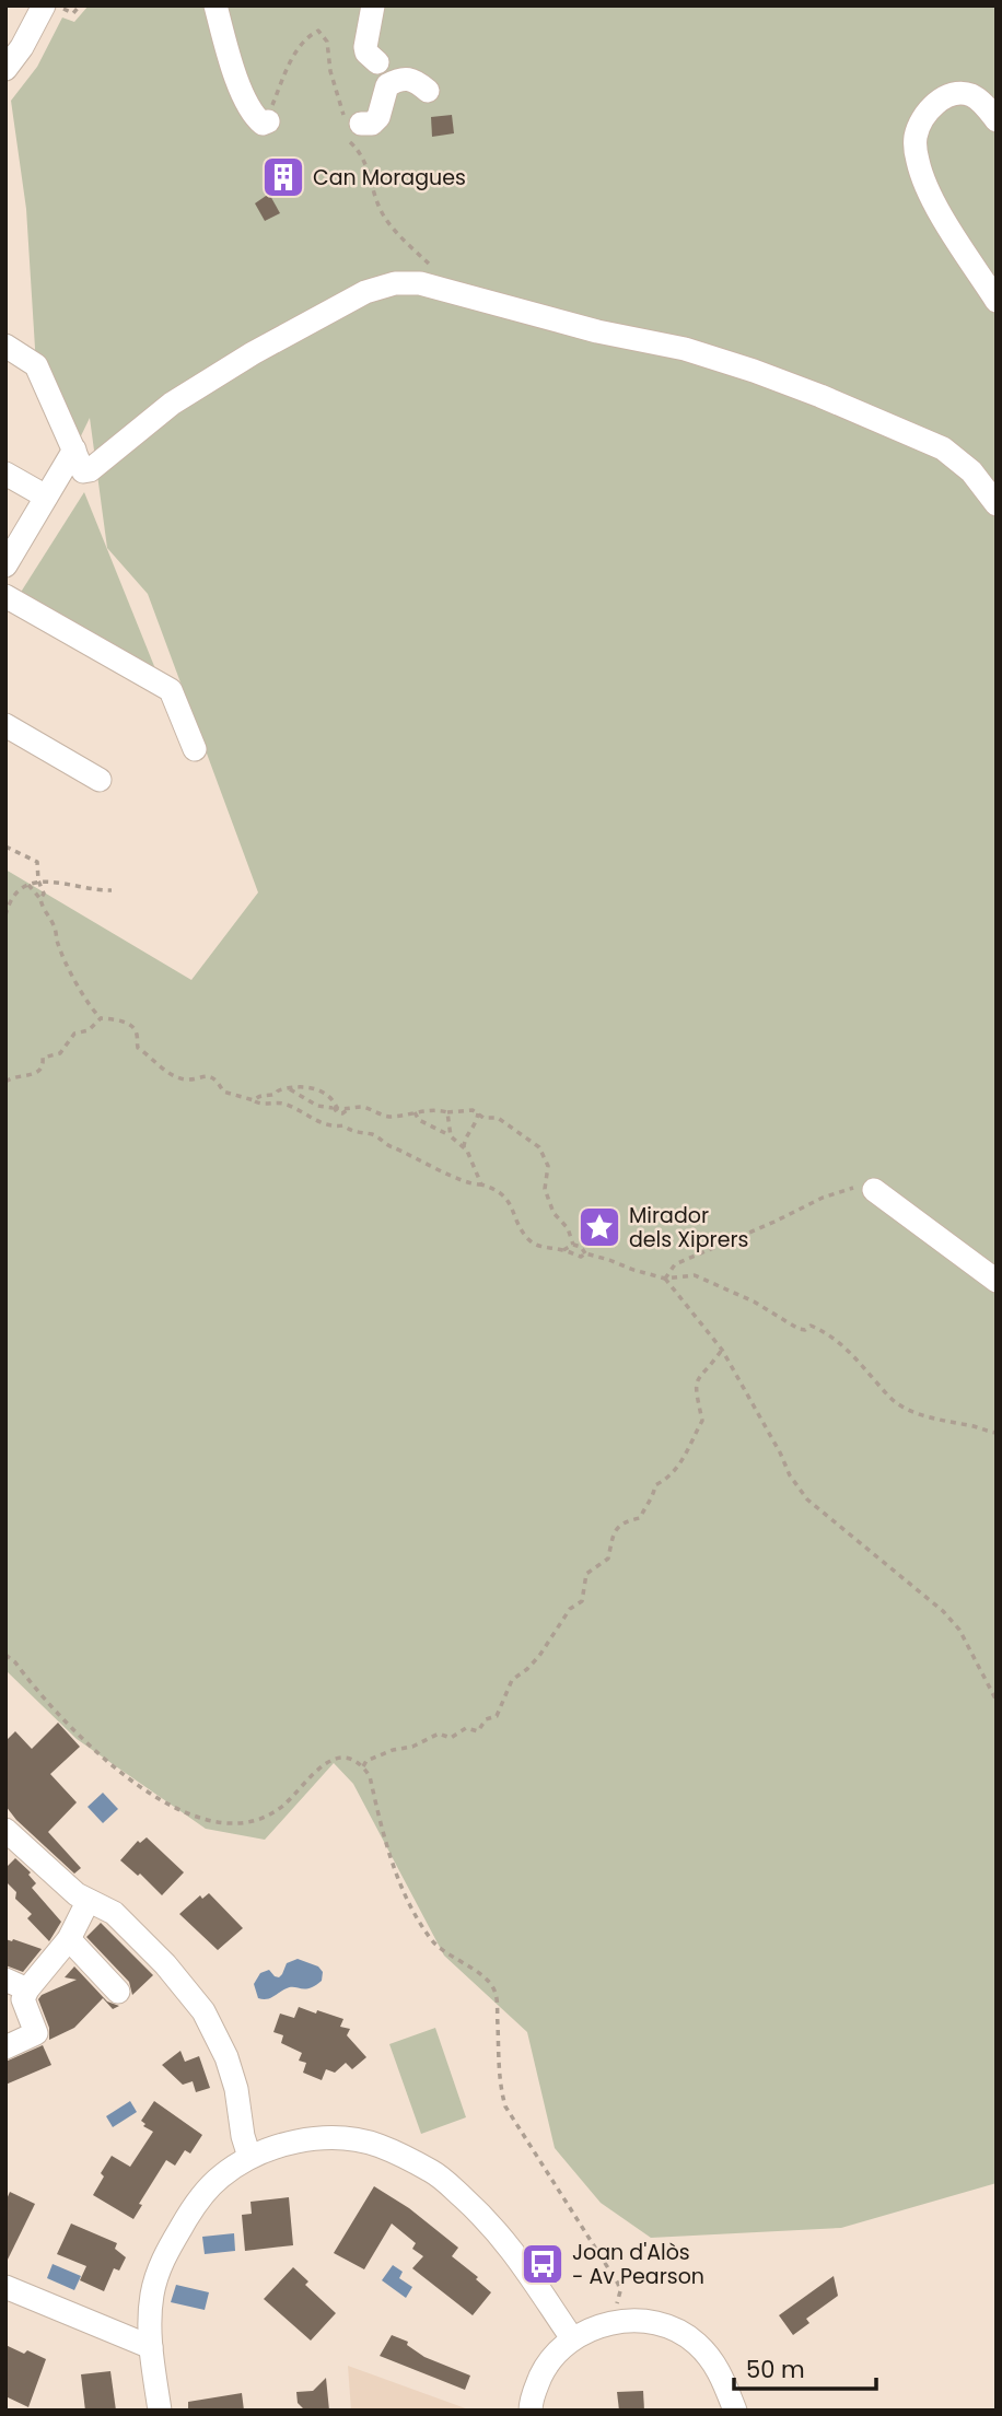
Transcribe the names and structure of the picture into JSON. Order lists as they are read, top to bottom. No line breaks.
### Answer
{"places":{"building":["Can Moragues"],"place":["Mirador dels Xiprers"],"bus stop":["Joan d'Alòs - Av Pearson"]},"scale_bar":"50 m"}
